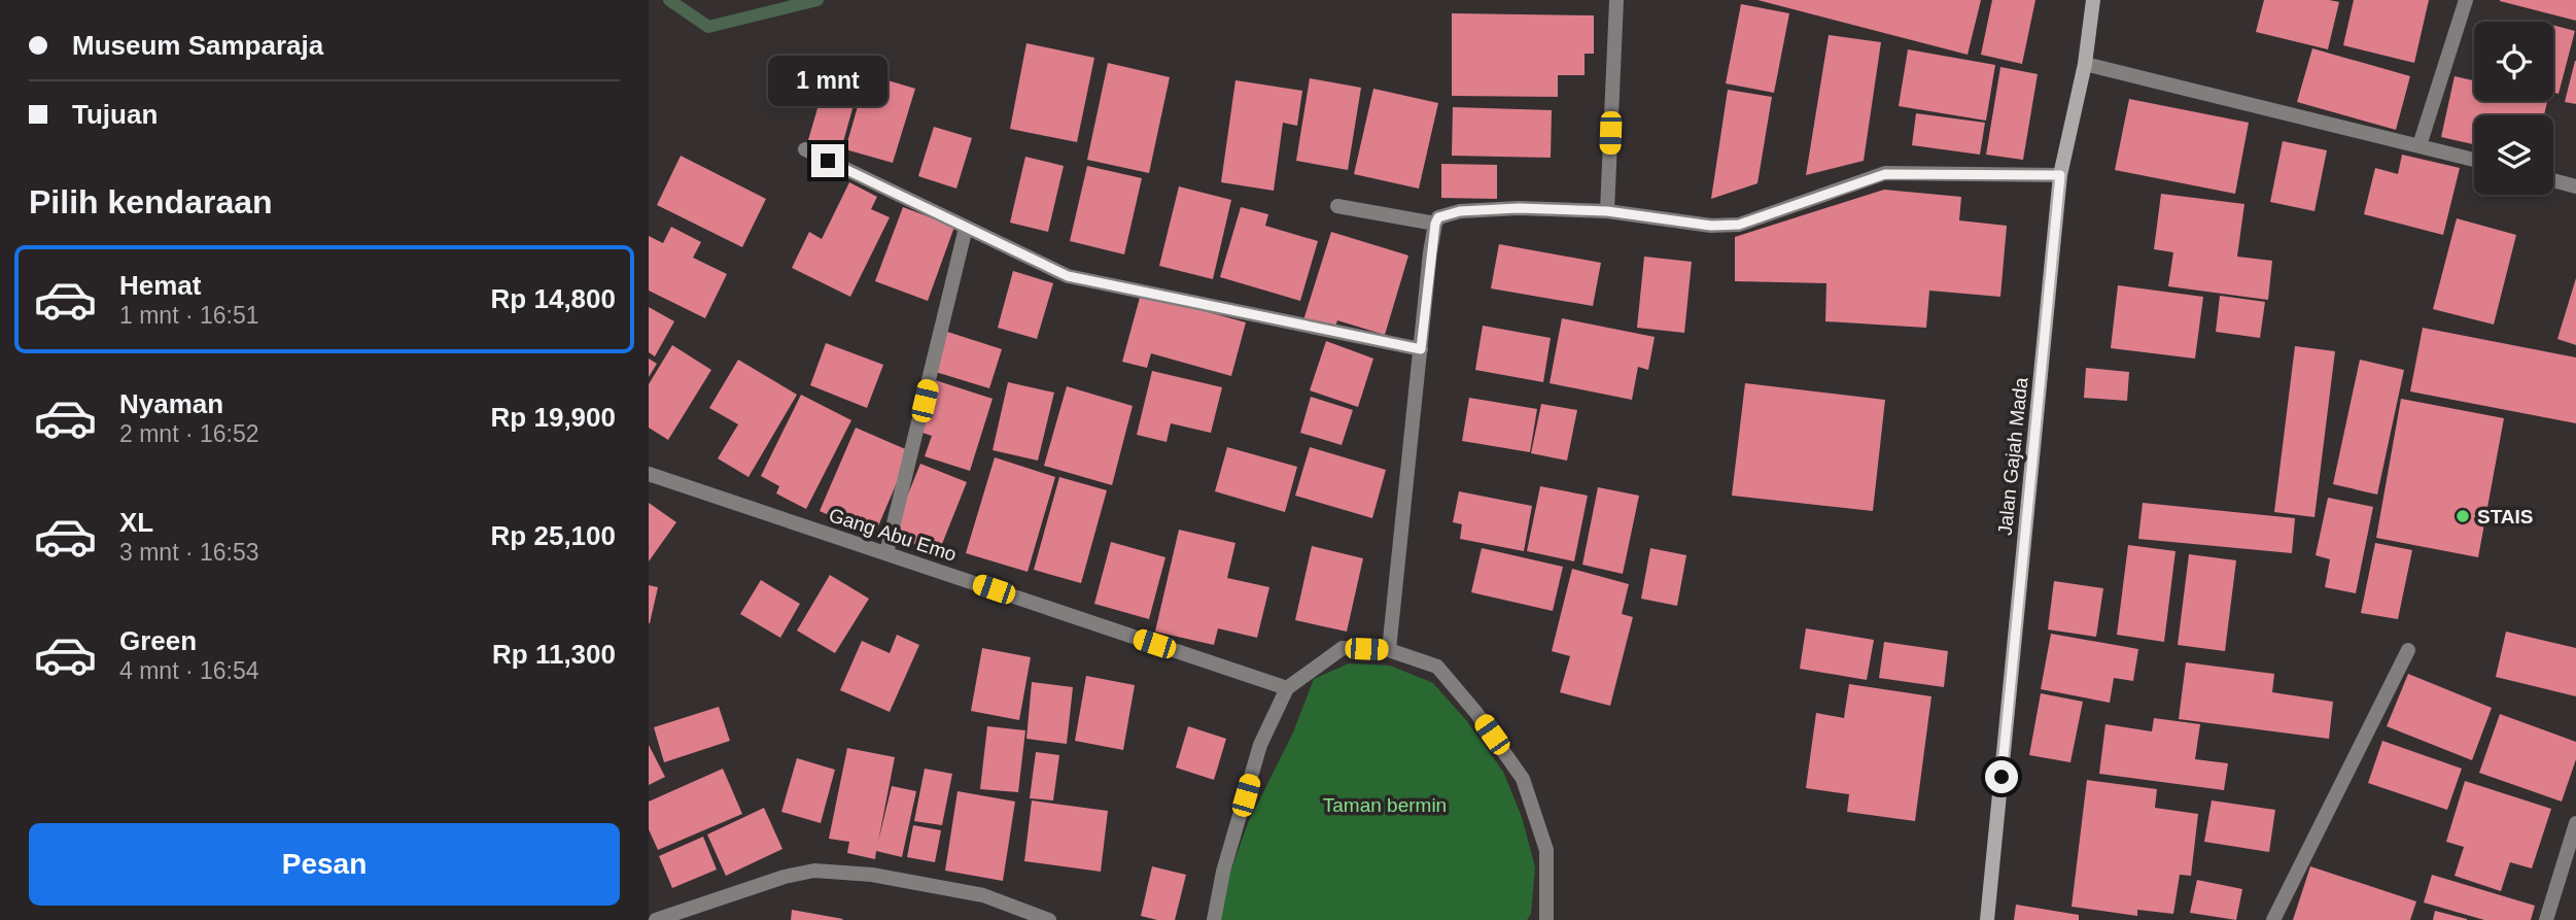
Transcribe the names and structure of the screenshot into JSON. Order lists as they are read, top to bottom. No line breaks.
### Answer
{"streets":{"main road":["Jalan Gajah Mada"],"street":["Gang Abu Emo"]},"parks":["Taman bermin"],"places":["STAIS"],"page":{"banner":["Museum Samparaja","Tujuan"],"bubble":"1 mnt","heading":"Pilih kendaraan","list":[{"name":"Hemat","note":"1 mnt · 16:51","value":"Rp 14,800"},{"name":"Nyaman","note":"2 mnt · 16:52","value":"Rp 19,900"},{"name":"XL","note":"3 mnt · 16:53","value":"Rp 25,100"},{"name":"Green","note":"4 mnt · 16:54","value":"Rp 11,300"}],"buttons":"Pesan"}}
